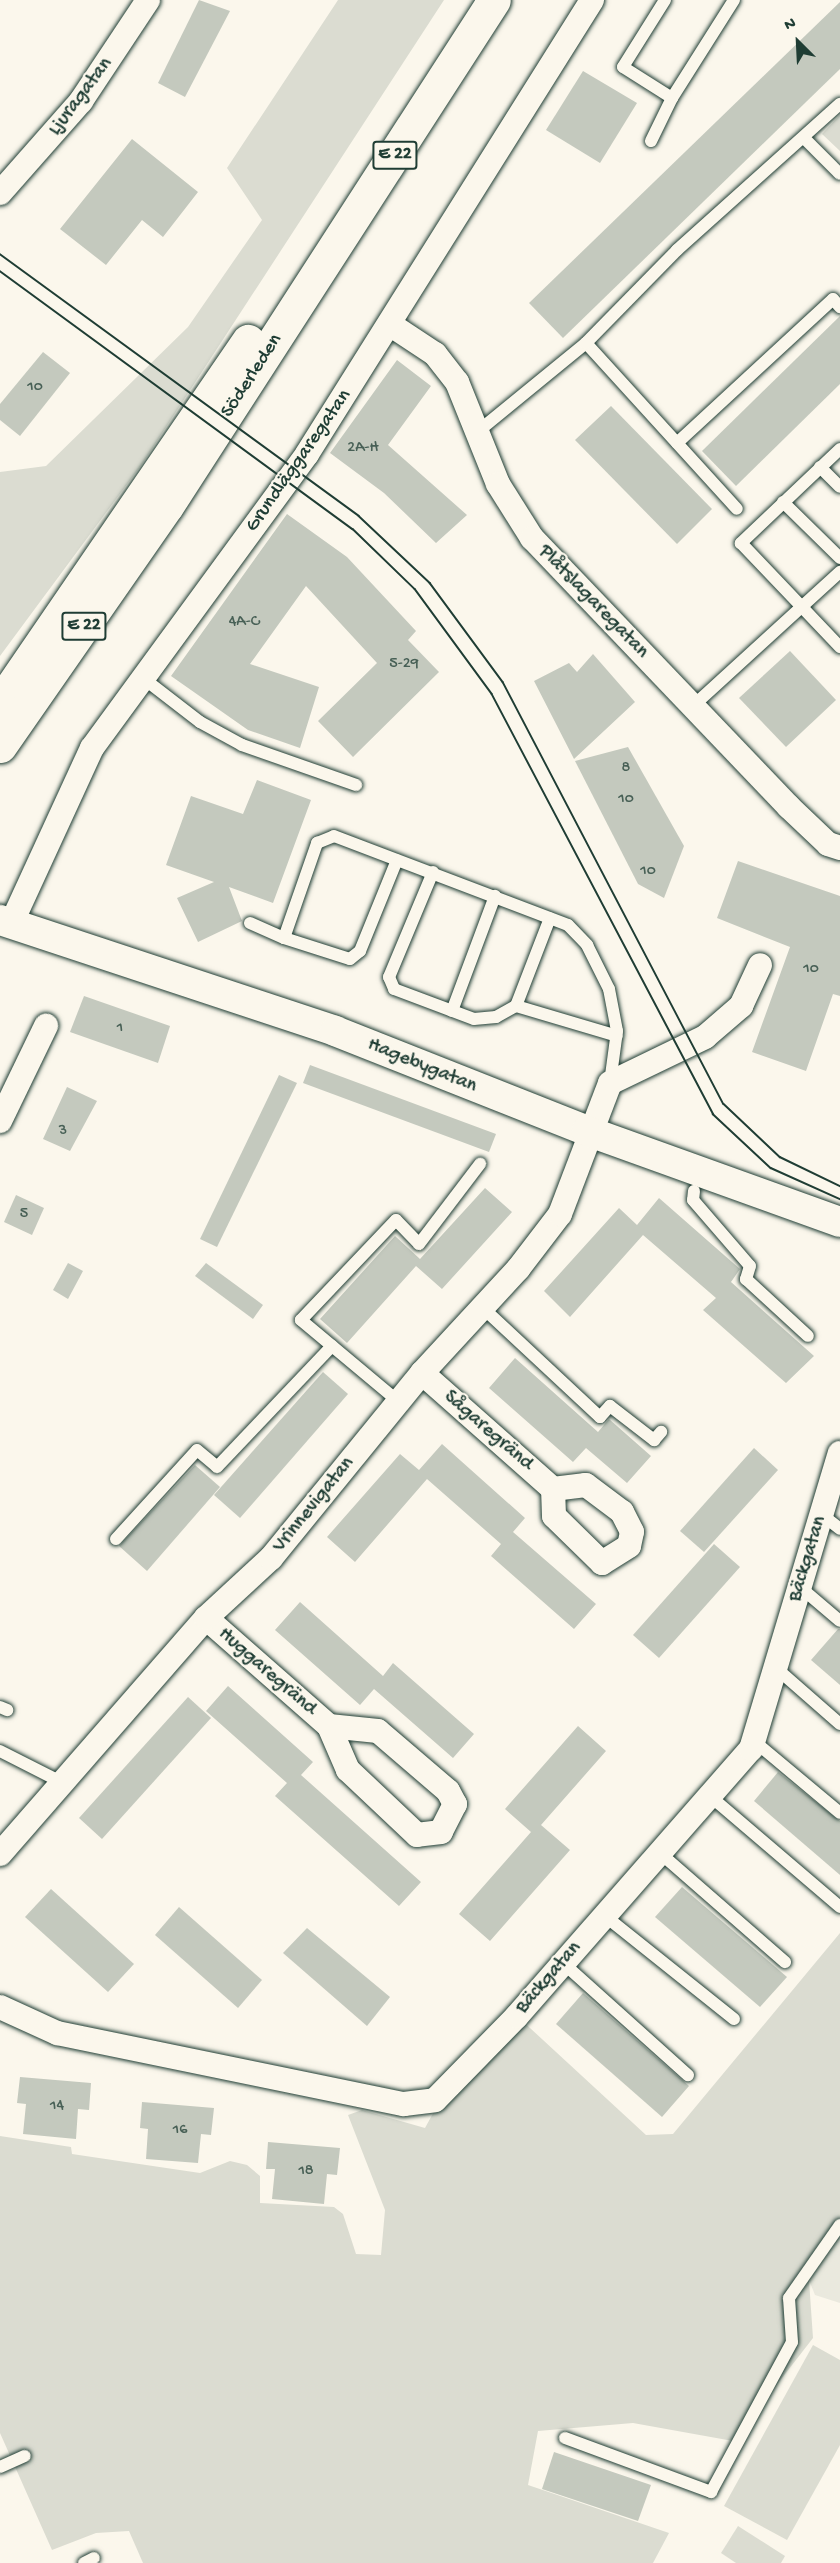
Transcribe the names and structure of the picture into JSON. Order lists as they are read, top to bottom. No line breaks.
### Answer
{"streets":{"highway":["E 22","Söderleden"],"street":["Ljuragatan","Grundläggaregatan","Plåtslagaregatan","Hagebygatan","Sågaregränd","Vrinnevigatan","Bäckgatan","Huggaregränd"]},"crossings":[["Grundläggaregatan","Plåtslagaregatan"],["Grundläggaregatan","Hagebygatan"],["Hagebygatan","Vrinnevigatan"],["Sågaregränd","Vrinnevigatan"],["Vrinnevigatan","Huggaregränd"]],"house_numbers":["10","2A-H","4A-C","5-29","8","10","10","10","1","3","5","14","16","18"],"north":"top left"}
